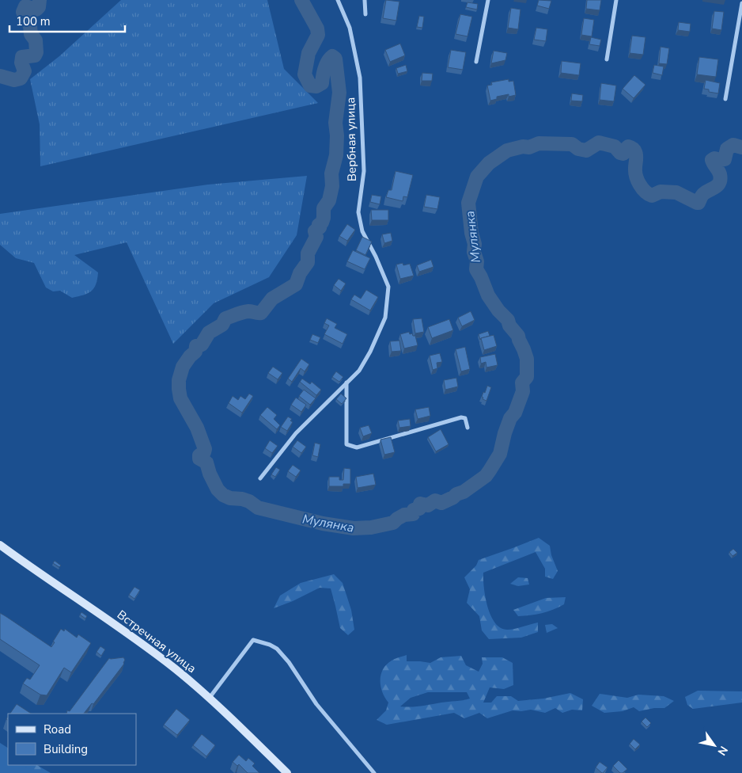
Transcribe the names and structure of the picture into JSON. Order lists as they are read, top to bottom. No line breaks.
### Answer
{"streets":{"main road":["Встречная улица"],"street":["Вербная улица"]},"water":["Мулянка"],"legend":["Road","Building"],"scale_bar":"100 m","north":"bottom right"}
